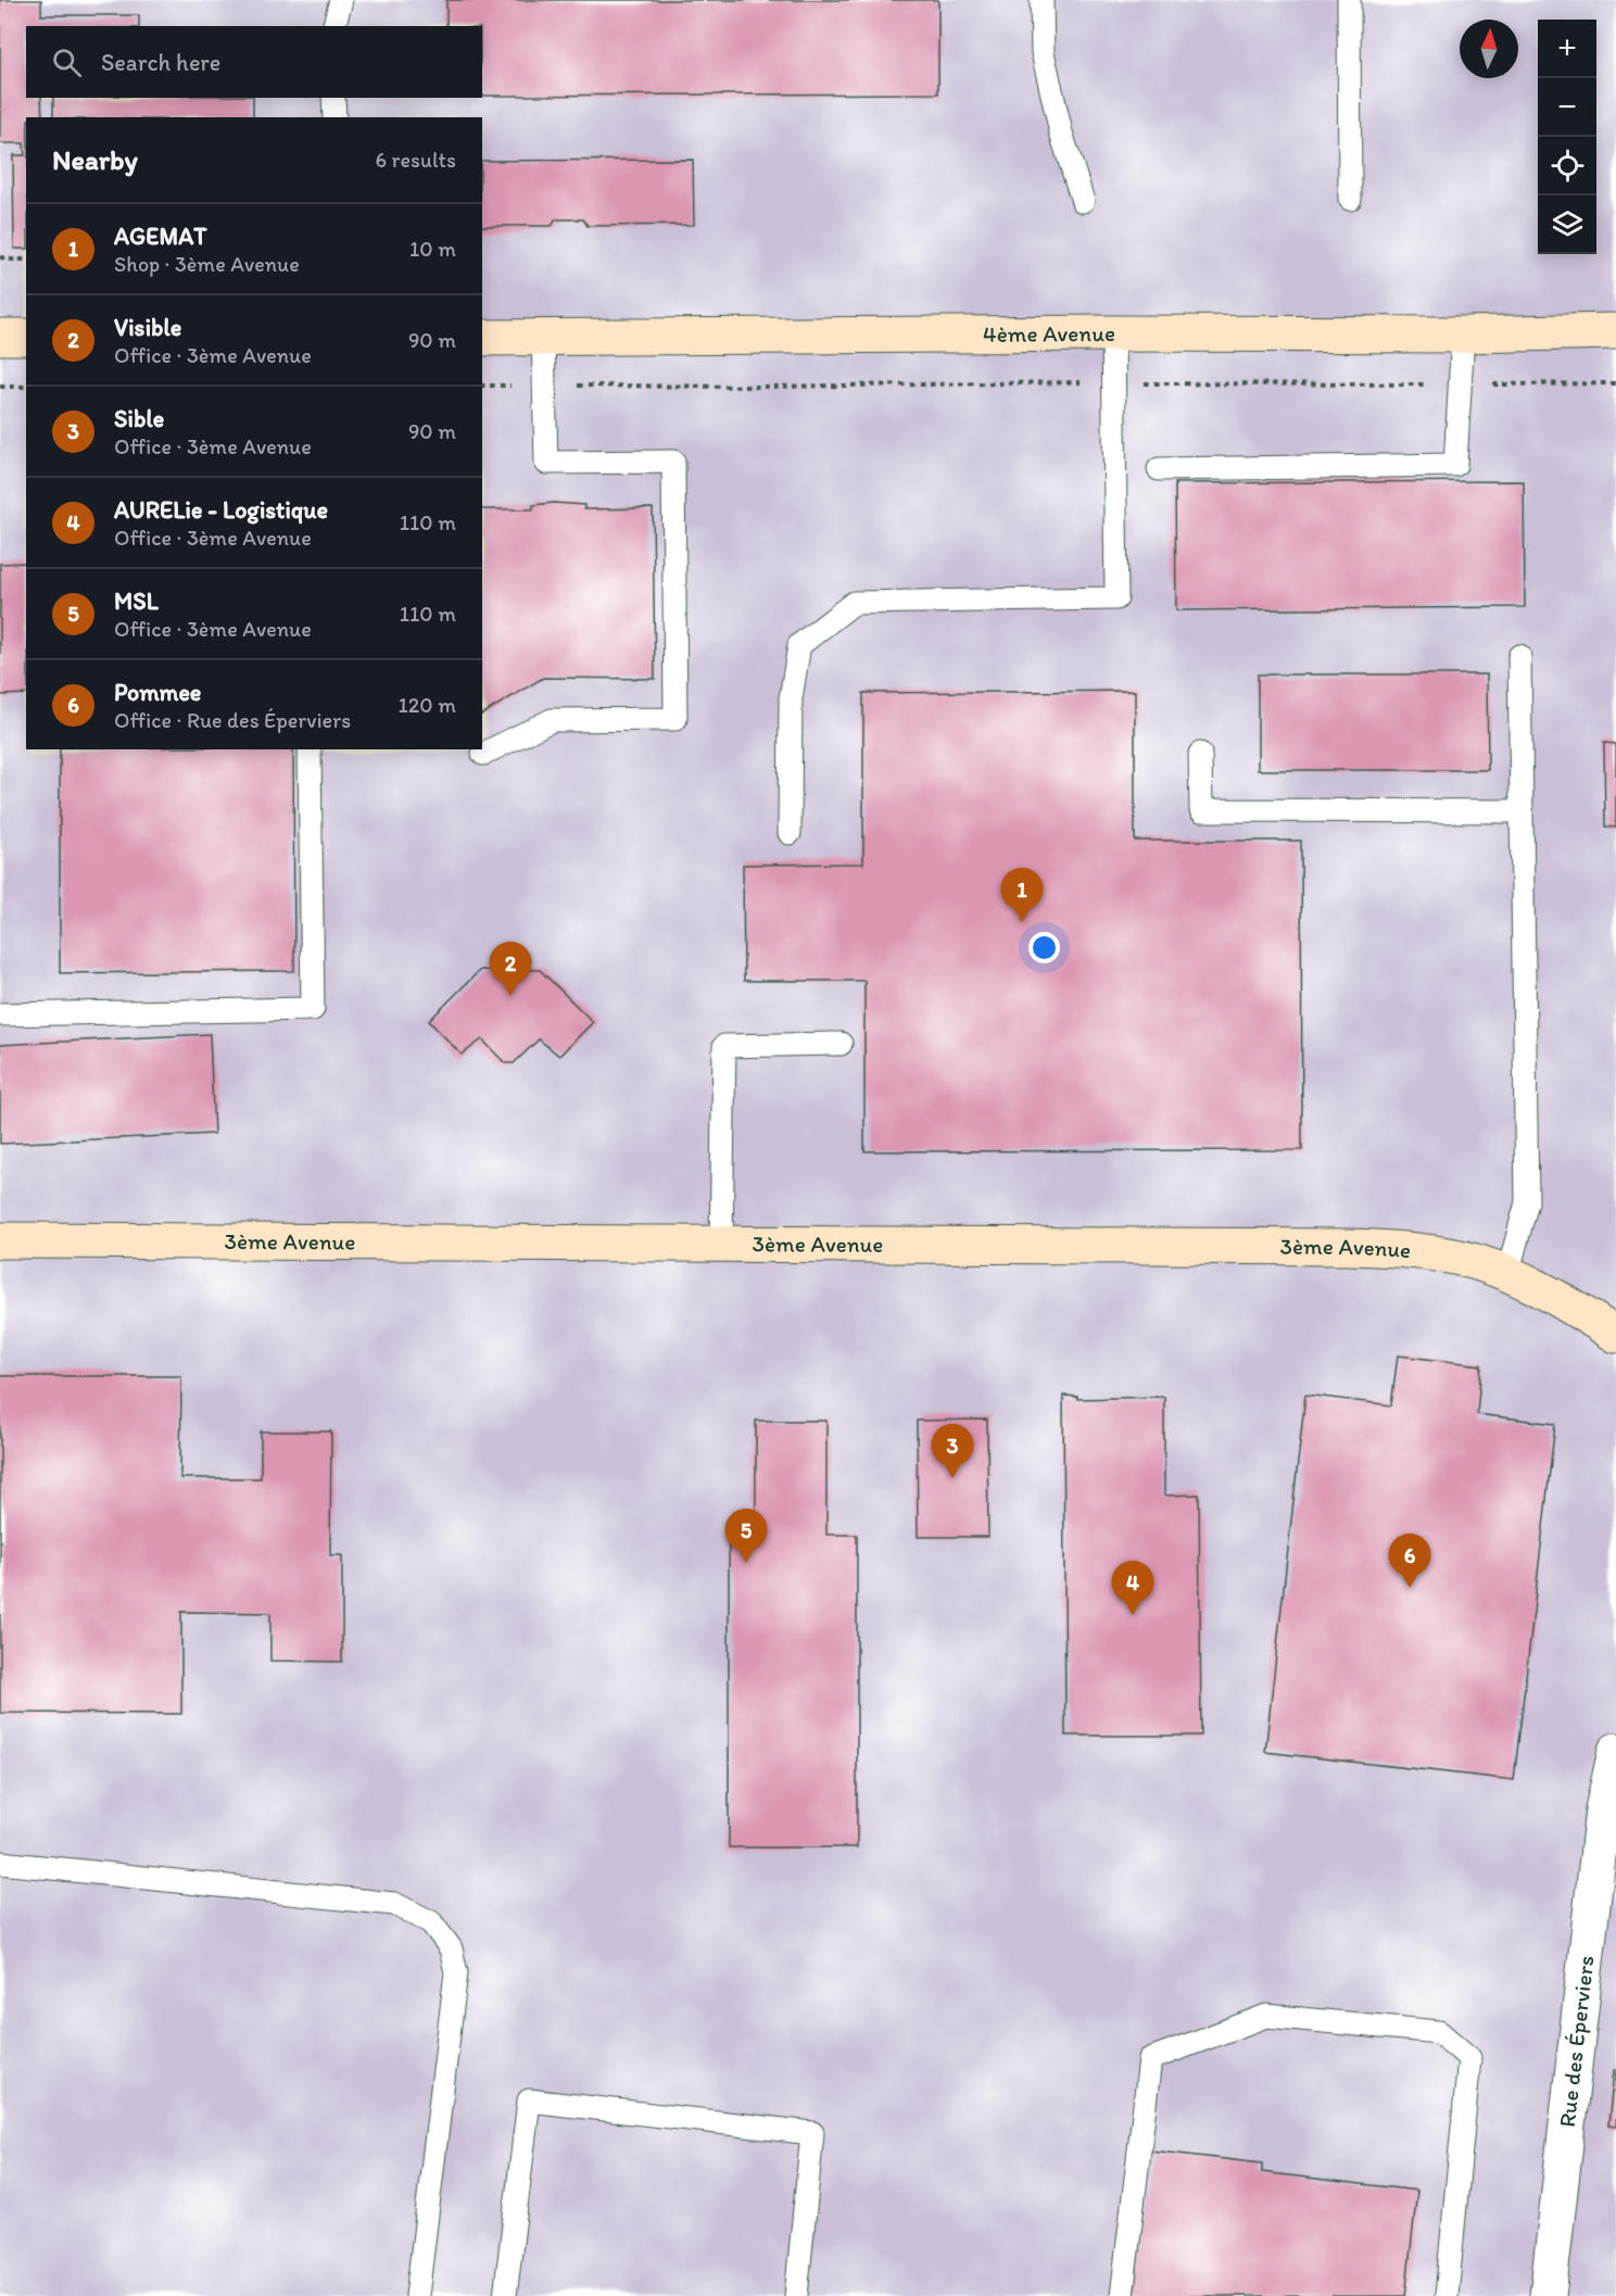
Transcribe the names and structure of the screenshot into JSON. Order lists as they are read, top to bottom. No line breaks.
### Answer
{"streets":{"street":["4ème Avenue","3ème Avenue","Rue des Éperviers"]},"north":"top","page":{"map_buttons":["+","−"],"search":"Search here","heading":["Nearby","6 results"],"list":[{"mark":"1","name":"AGEMAT","note":"Shop · 3ème Avenue","value":"10 m"},{"mark":"2","name":"Visible","note":"Office · 3ème Avenue","value":"90 m"},{"mark":"3","name":"Sible","note":"Office · 3ème Avenue","value":"90 m"},{"mark":"4","name":"AURELie - Logistique","note":"Office · 3ème Avenue","value":"110 m"},{"mark":"5","name":"MSL","note":"Office · 3ème Avenue","value":"110 m"},{"mark":"6","name":"Pommee","note":"Office · Rue des Éperviers","value":"120 m"}],"pins":["1","2","3","5","6","4"]}}
